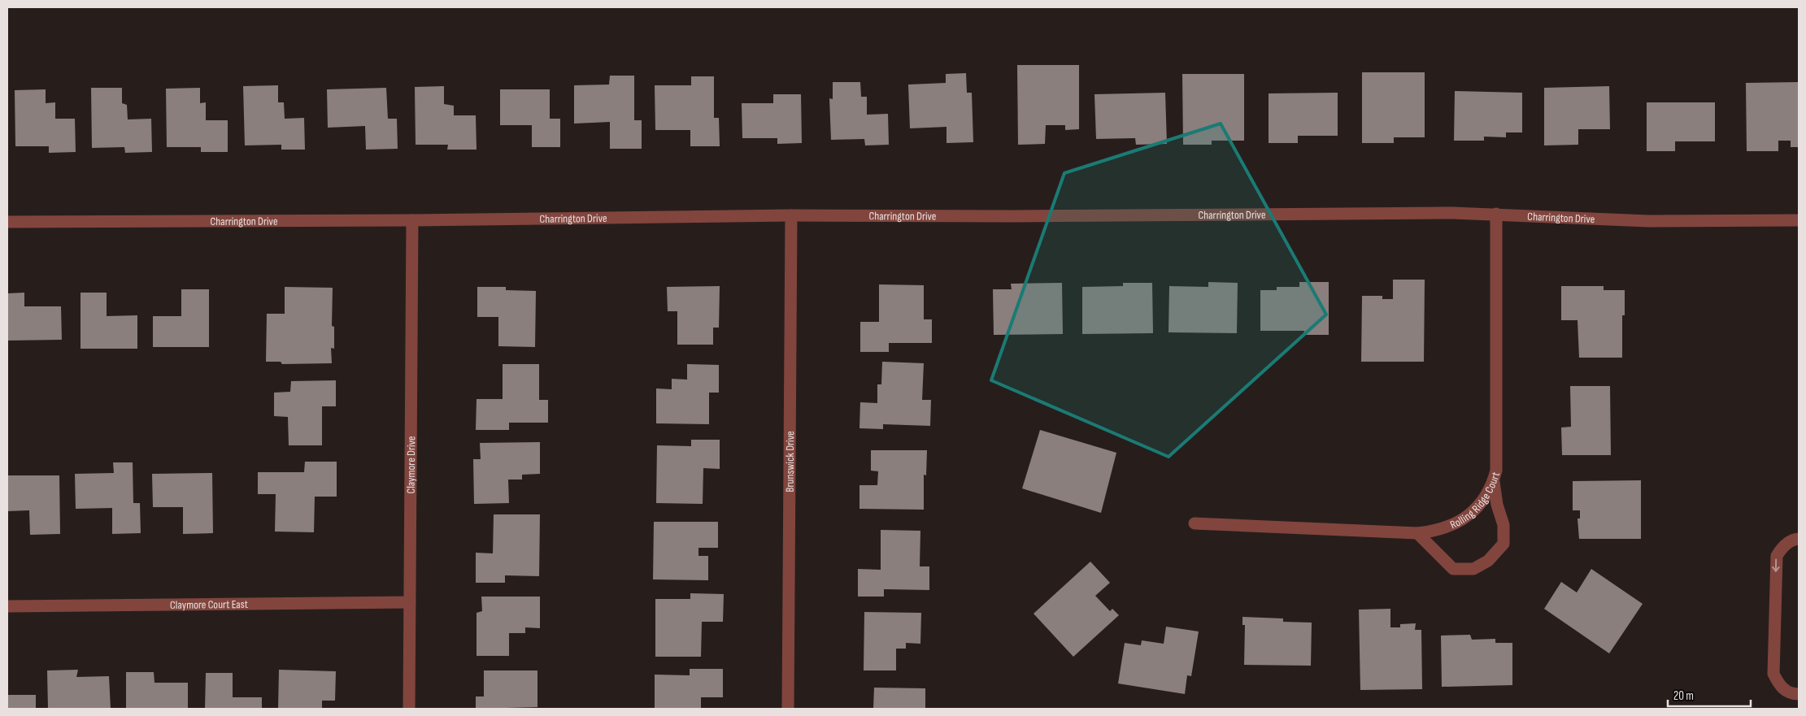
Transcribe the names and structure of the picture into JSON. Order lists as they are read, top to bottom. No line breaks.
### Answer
{"streets":{"street":["Charrington Drive","Brunswick Drive","Claymore Drive","Rolling Ridge Court","Claymore Court East"]},"crossings":[["Charrington Drive","Brunswick Drive"],["Charrington Drive","Claymore Drive"],["Charrington Drive","Rolling Ridge Court"],["Claymore Drive","Claymore Court East"]],"scale_bar":"20 m"}
